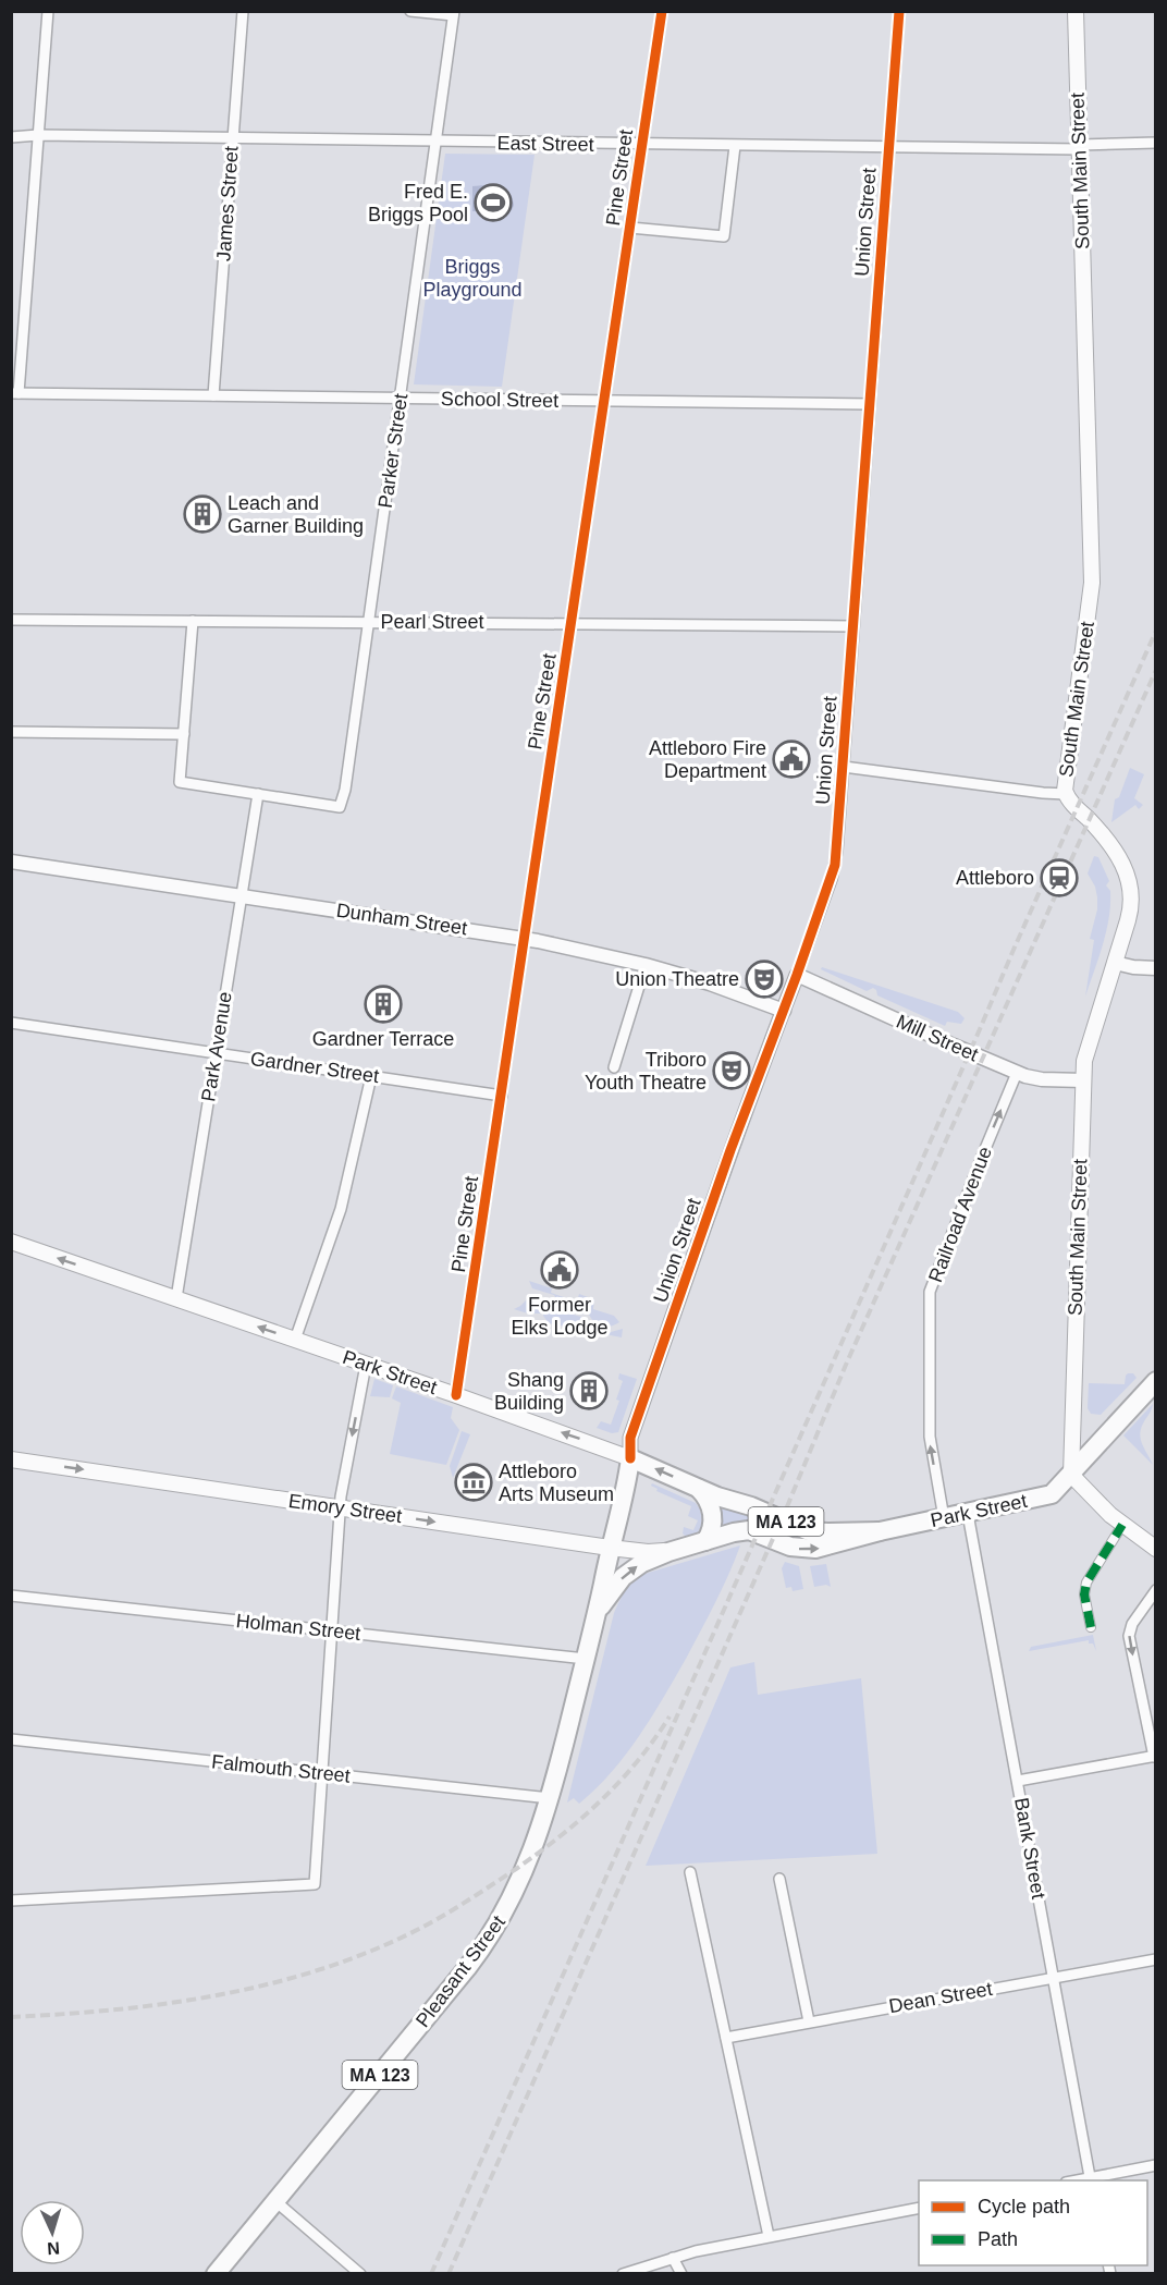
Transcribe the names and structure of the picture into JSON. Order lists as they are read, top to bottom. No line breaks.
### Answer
{"streets":{"highway":["Park Street","MA 123","Pleasant Street"],"main road":["South Main Street","Emory Street"],"street":["East Street","Pine Street","James Street","Union Street","School Street","Parker Street","Pearl Street","Dunham Street","Mill Street","Park Avenue","Gardner Street","Railroad Avenue","Holman Street","Falmouth Street","Bank Street","Dean Street"]},"crossings":[["East Street","South Main Street"],["East Street","Pine Street"],["East Street","James Street"],["East Street","Union Street"],["East Street","Parker Street"],["South Main Street","Mill Street"],["South Main Street","Park Street"],["South Main Street","MA 123"],["Pine Street","School Street"],["Pine Street","Pearl Street"],["Pine Street","Dunham Street"],["Pine Street","Gardner Street"],["Pine Street","Park Street"],["James Street","School Street"],["Union Street","School Street"],["Union Street","Pearl Street"],["Union Street","Dunham Street"],["Union Street","Mill Street"],["Union Street","Park Street"],["Union Street","Pleasant Street"],["School Street","Parker Street"],["Parker Street","Pearl Street"],["Parker Street","Park Avenue"],["Dunham Street","Park Avenue"],["Mill Street","Railroad Avenue"],["Park Avenue","Gardner Street"],["Park Avenue","Park Street"],["Railroad Avenue","Park Street"],["Park Street","Emory Street"],["Park Street","MA 123"],["Park Street","Bank Street"],["Park Street","Pleasant Street"],["Emory Street","MA 123"],["Emory Street","Pleasant Street"],["MA 123","Pleasant Street"],["Holman Street","Pleasant Street"],["Falmouth Street","Pleasant Street"],["Bank Street","Dean Street"]],"one_way":["Railroad Avenue","Emory Street"],"parks":["Briggs Playground"],"places":{"sports":["Fred E. Briggs Pool"],"building":["Leach and Garner Building","Gardner Terrace","Shang Building"],"public building":["Attleboro Fire Department","Former Elks Lodge"],"station":["Attleboro"],"theatre":["Union Theatre","Triboro Youth Theatre"],"museum":["Attleboro Arts Museum"]},"legend":["Cycle path","Path"],"north":"bottom"}
